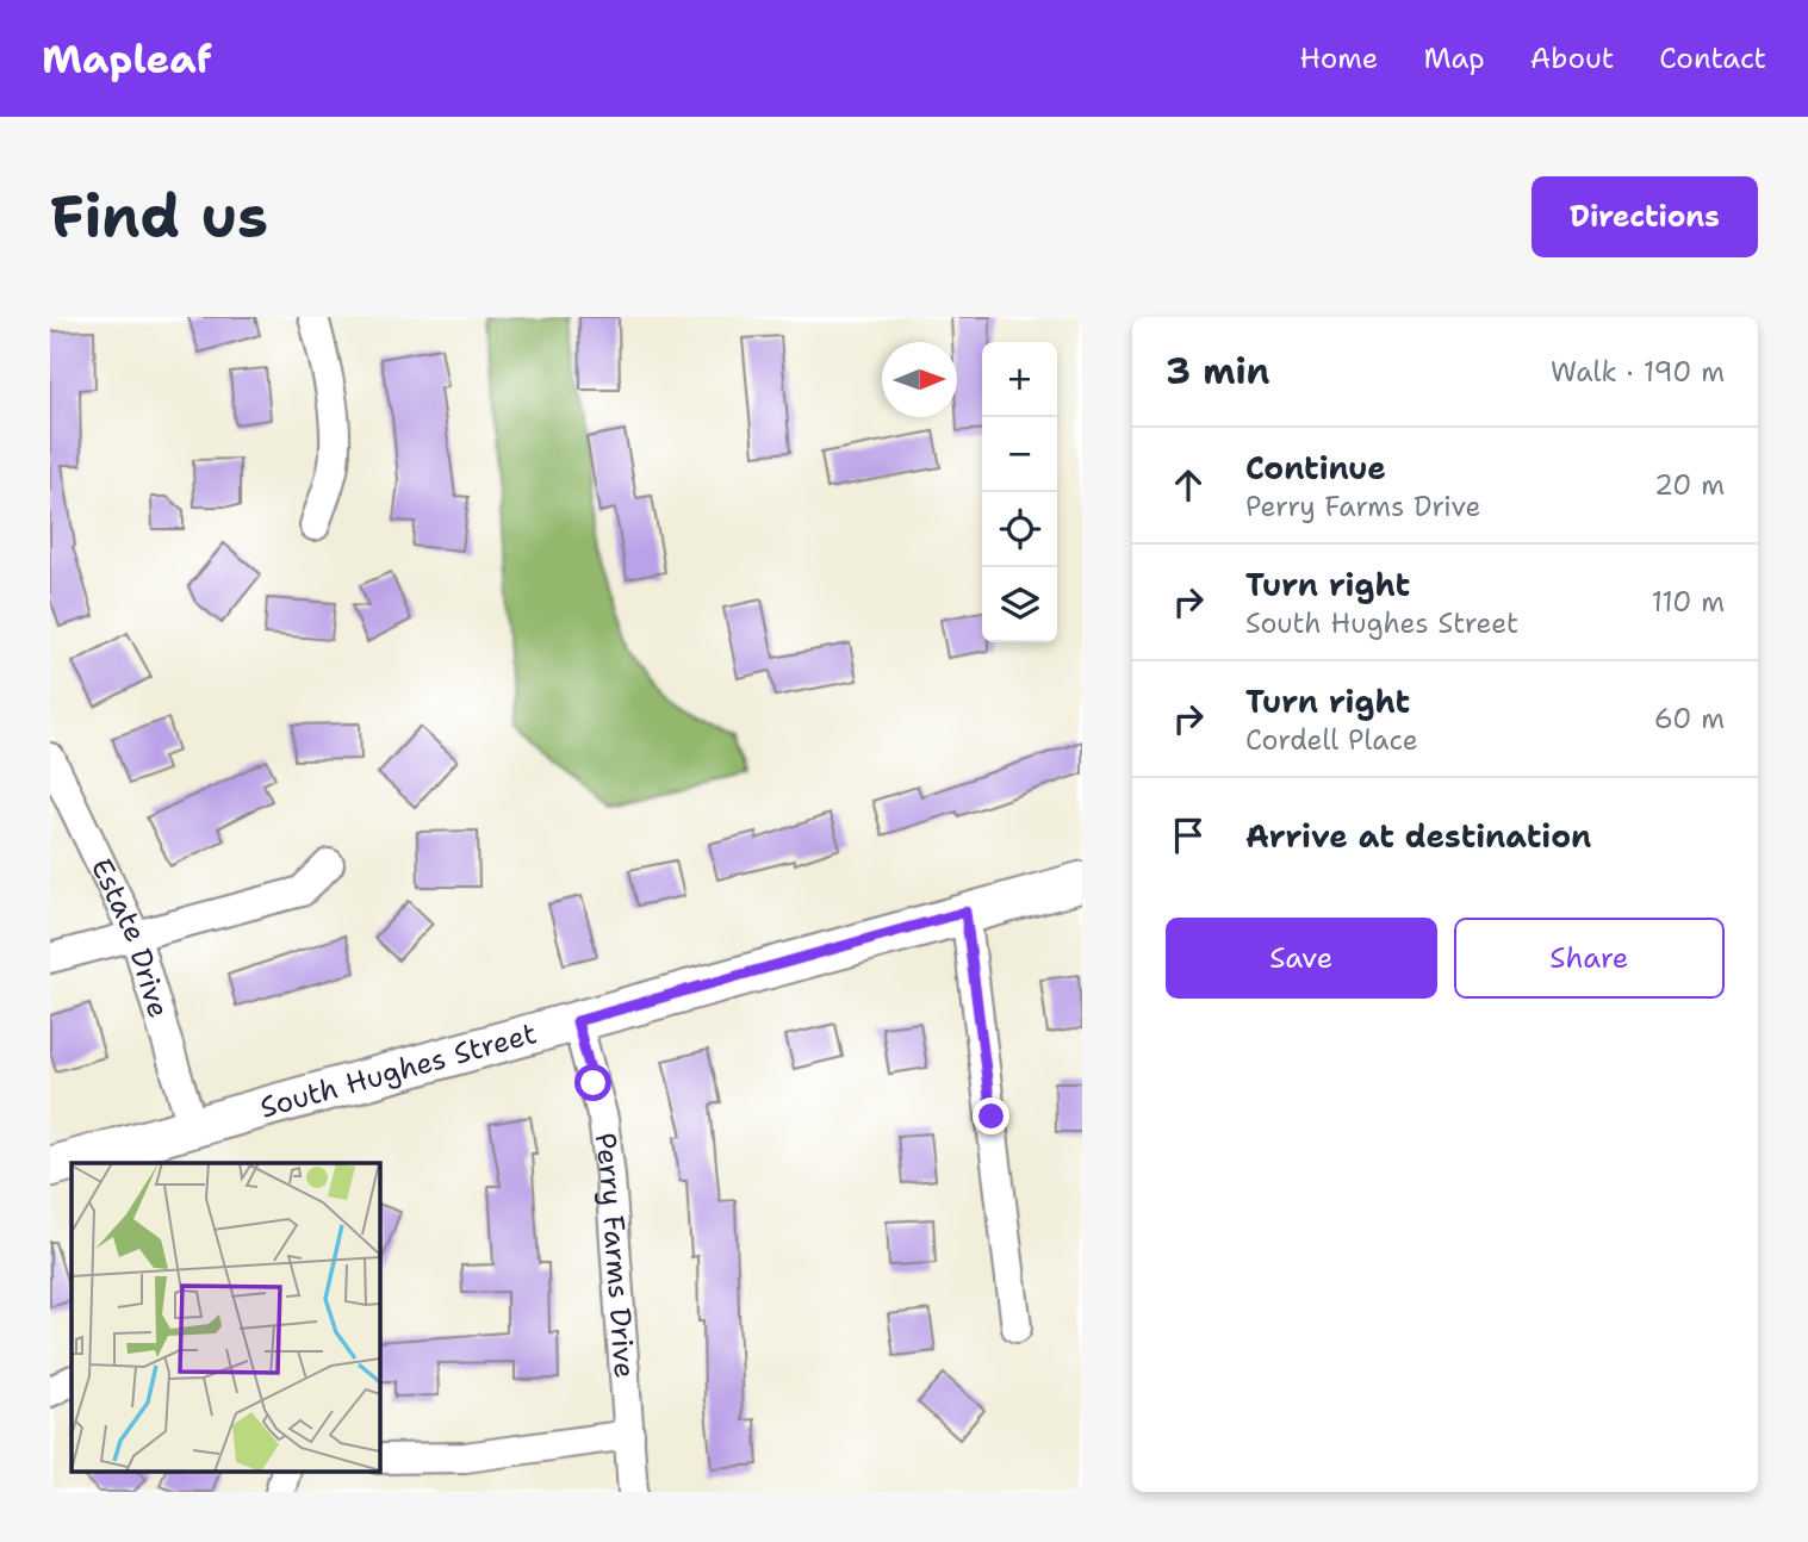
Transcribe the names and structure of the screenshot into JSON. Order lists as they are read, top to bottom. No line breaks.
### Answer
{"streets":{"street":["Estate Drive","South Hughes Street","Perry Farms Drive"]},"crossings":[["Estate Drive","South Hughes Street"],["South Hughes Street","Perry Farms Drive"]],"north":"right","page":{"header":"Mapleaf","nav":["Home","Map","About","Contact"],"buttons":["Directions",["Save","Share"]],"title":"Find us","heading":["3 min","Walk · 190 m"],"map_buttons":["+","−"],"list":[["Continue","Perry Farms Drive","20 m"],["Turn right","South Hughes Street","110 m"],["Turn right","Cordell Place","60 m"],"Arrive at destination"]}}
